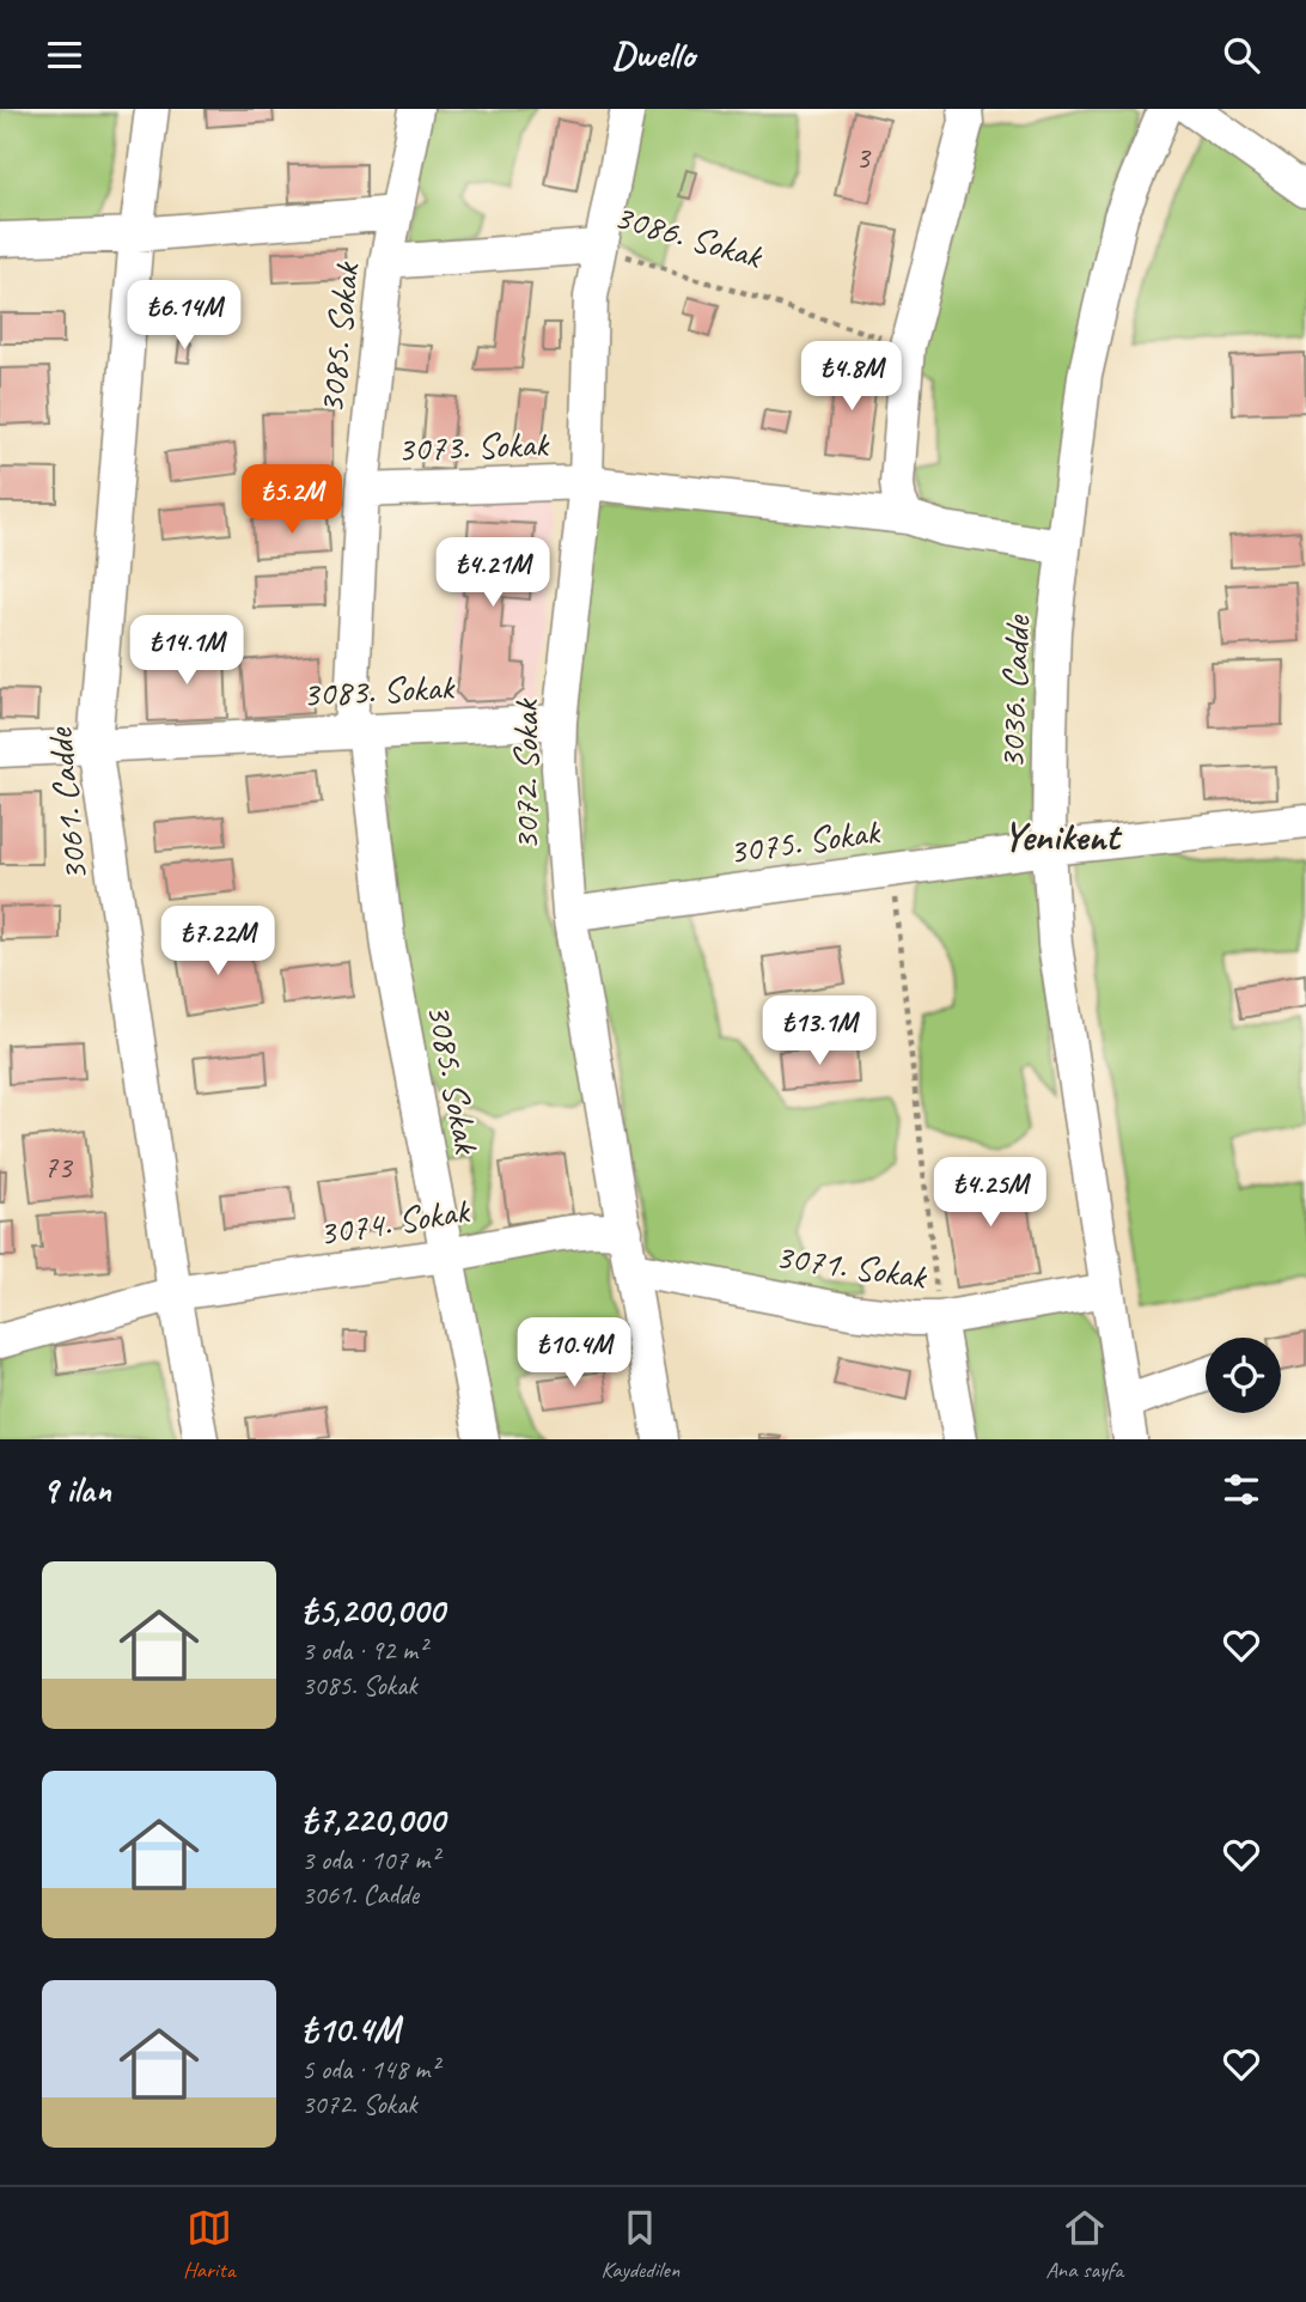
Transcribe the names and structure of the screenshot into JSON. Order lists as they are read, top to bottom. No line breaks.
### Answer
{"streets":{"street":["3086. Sokak","3085. Sokak","3073. Sokak","3083. Sokak","3036. Cadde","3072. Sokak","3061. Cadde","3075. Sokak","3074. Sokak","3071. Sokak"]},"crossings":[["3086. Sokak","3085. Sokak"],["3086. Sokak","3072. Sokak"],["3085. Sokak","3073. Sokak"],["3085. Sokak","3083. Sokak"],["3085. Sokak","3074. Sokak"],["3073. Sokak","3072. Sokak"],["3083. Sokak","3072. Sokak"],["3083. Sokak","3061. Cadde"],["3036. Cadde","3075. Sokak"],["3036. Cadde","3071. Sokak"],["3072. Sokak","3075. Sokak"],["3072. Sokak","3074. Sokak"],["3072. Sokak","3071. Sokak"],["3061. Cadde","3074. Sokak"]],"districts":["Yenikent"],"house_numbers":["3","73"],"page":{"header":"Dwello","price":["₺6.14M","₺4.8M","₺5.2M","₺4.21M","₺14.1M","₺7.22M","₺13.1M","₺4.25M","₺10.4M"],"heading":"9 ilan","list":[{"name":"₺5,200,000","note":"3 oda · 92 m² · 3085. Sokak"},{"name":"₺7,220,000","note":"3 oda · 107 m² · 3061. Cadde"},{"name":"₺10.4M","note":"5 oda · 148 m² · 3072. Sokak"}],"tabs":["Harita","Kaydedilen","Ana sayfa"]}}
